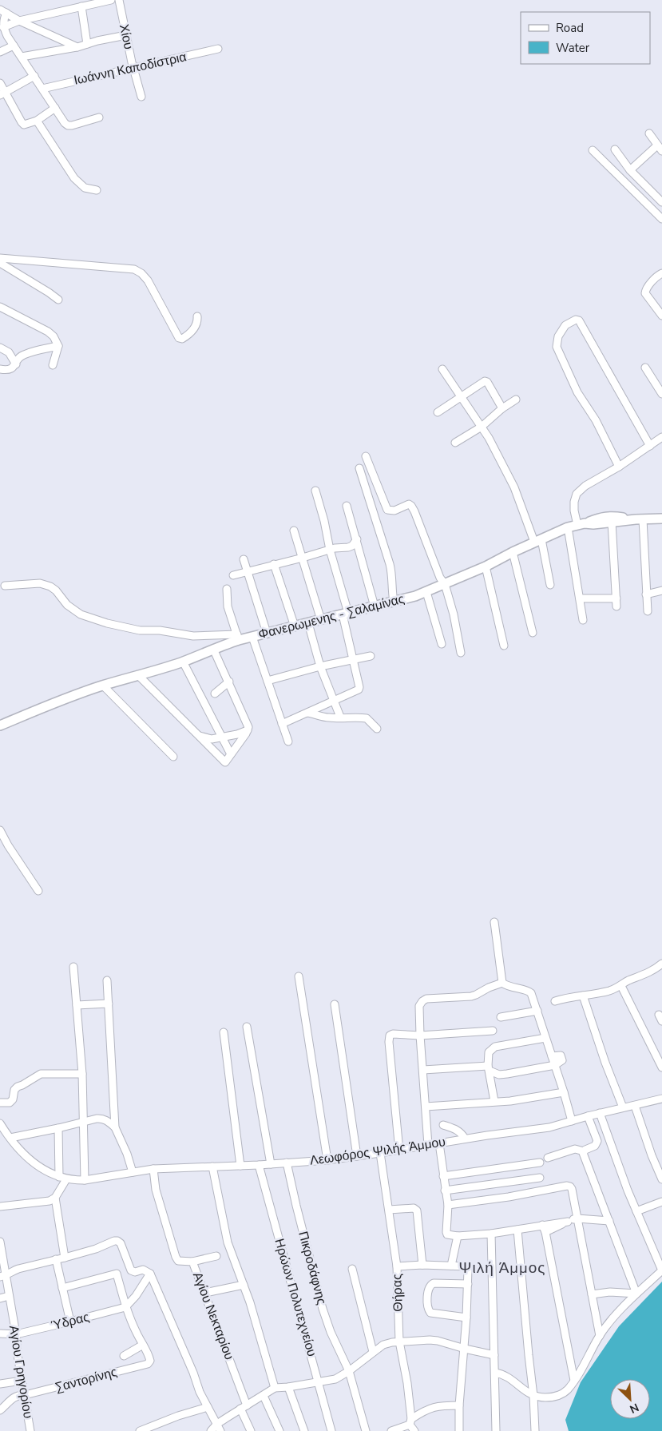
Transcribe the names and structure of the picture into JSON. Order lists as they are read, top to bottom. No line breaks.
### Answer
{"streets":{"main road":["Φανερωμενης - Σαλαμίνας"],"street":["Χίου","Ιωάννη Καποδίστρια","Λεωφόρος Ψιλής Άμμου","Πικροδάφνης","Θήρας","Ηρώων Πολυτεχνείου","Αγίου Νεκταρίου","Ύδρας","Αγίου Γρηγορίου","Σαντορίνης"]},"crossings":[["Χίου","Ιωάννη Καποδίστρια"],["Λεωφόρος Ψιλής Άμμου","Πικροδάφνης"],["Λεωφόρος Ψιλής Άμμου","Θήρας"],["Λεωφόρος Ψιλής Άμμου","Ηρώων Πολυτεχνείου"],["Λεωφόρος Ψιλής Άμμου","Αγίου Νεκταρίου"],["Ύδρας","Αγίου Γρηγορίου"],["Αγίου Γρηγορίου","Σαντορίνης"]],"districts":["Ψιλή Άμμος"],"legend":["Road","Water"],"north":"bottom right"}
